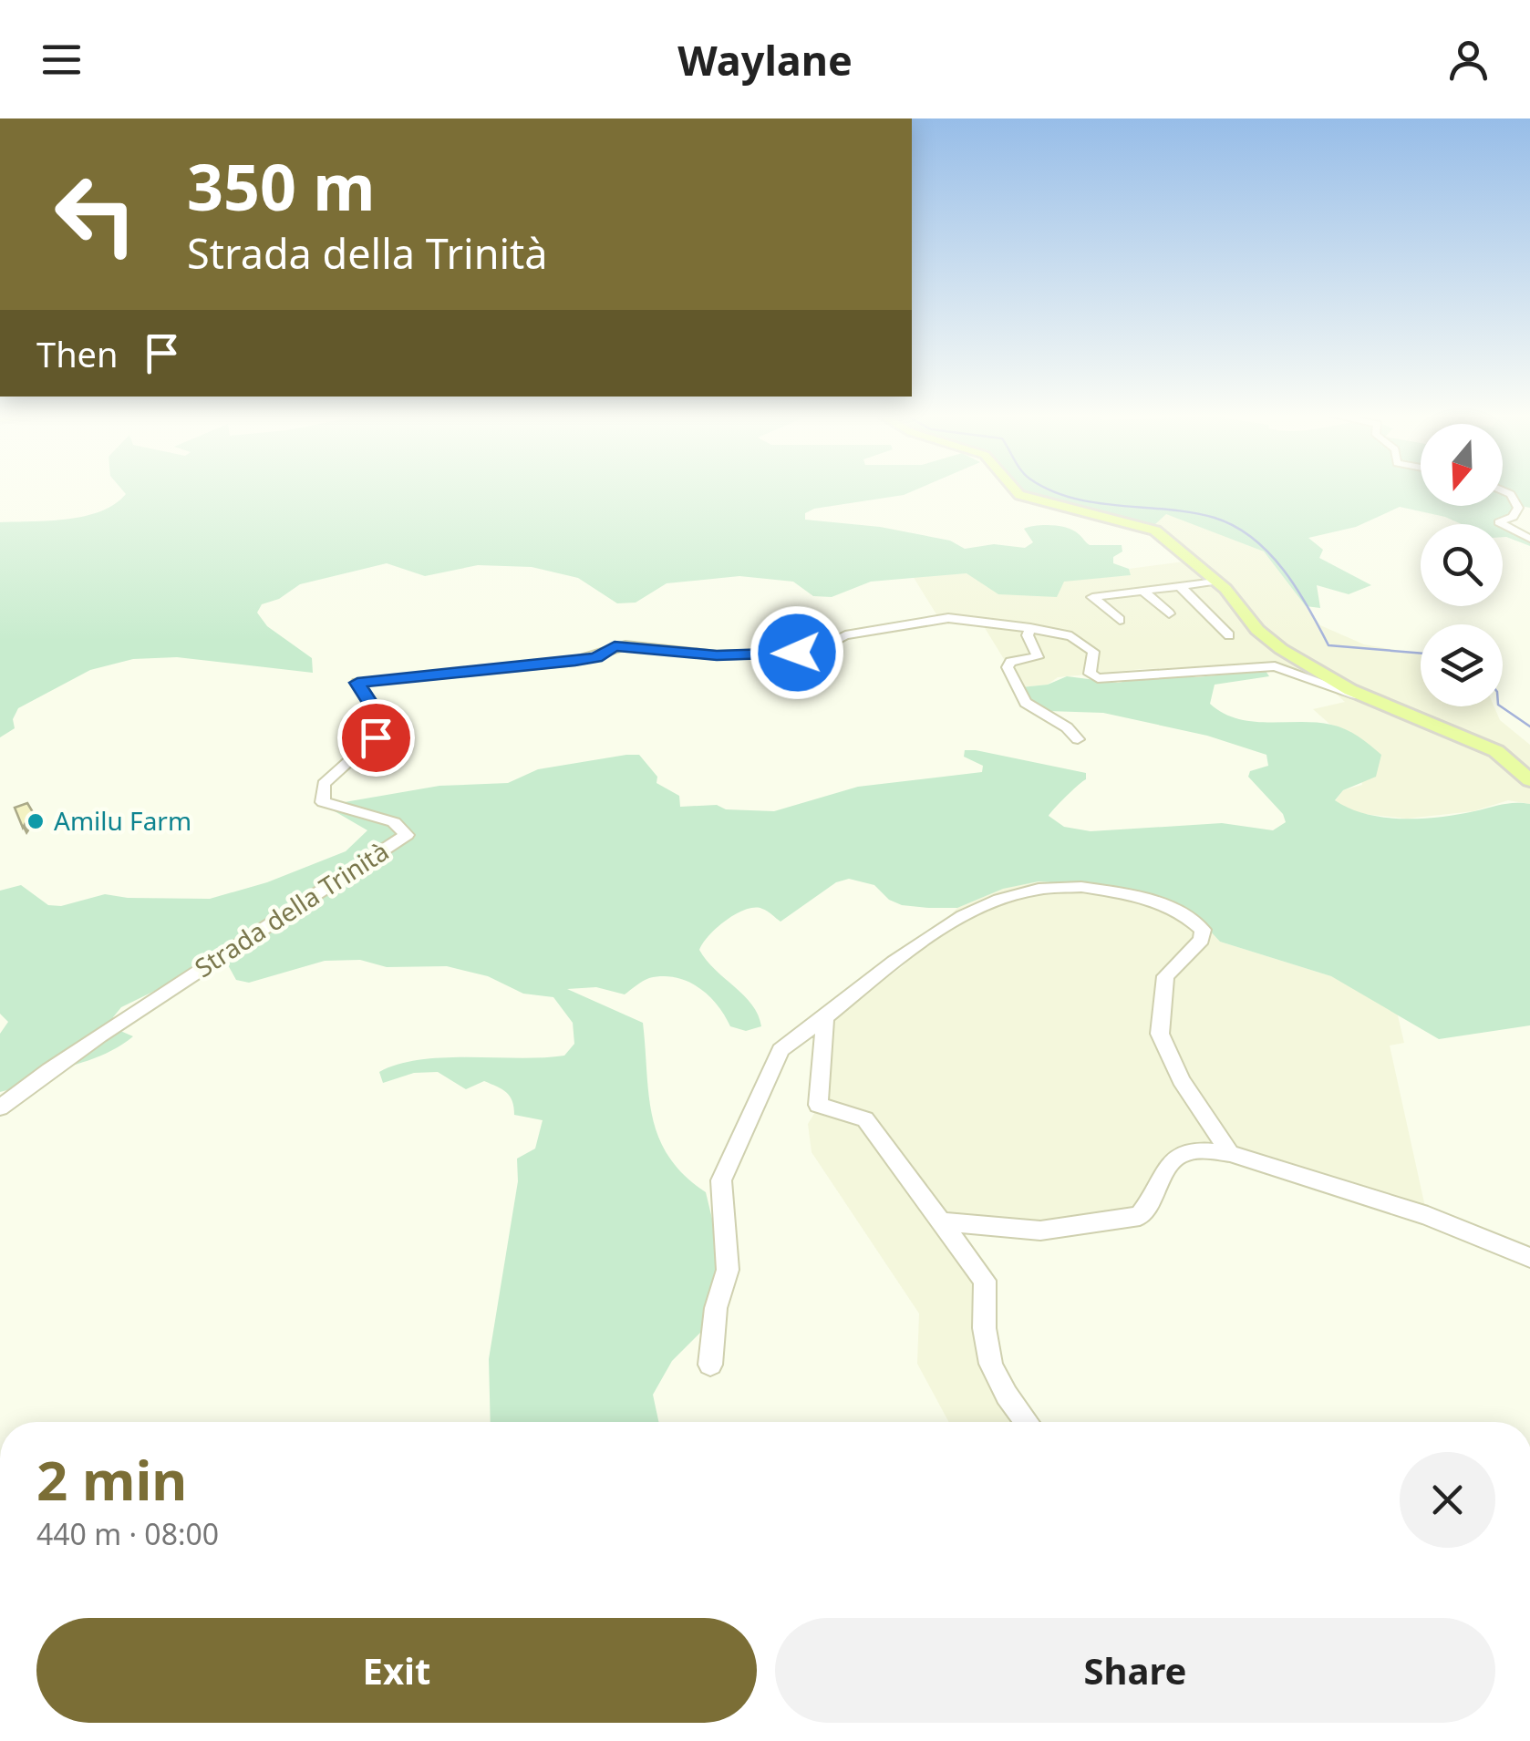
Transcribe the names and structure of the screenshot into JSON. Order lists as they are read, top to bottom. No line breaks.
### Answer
{"streets":{"street":["Strada della Trinità"]},"places":["Amilu Farm"],"north":"bottom","page":{"header":"Waylane","turn":["350 m","Strada della Trinità"],"then":"Then","heading":["2 min","440 m · 08:00"],"buttons":["Exit","Share"]}}
